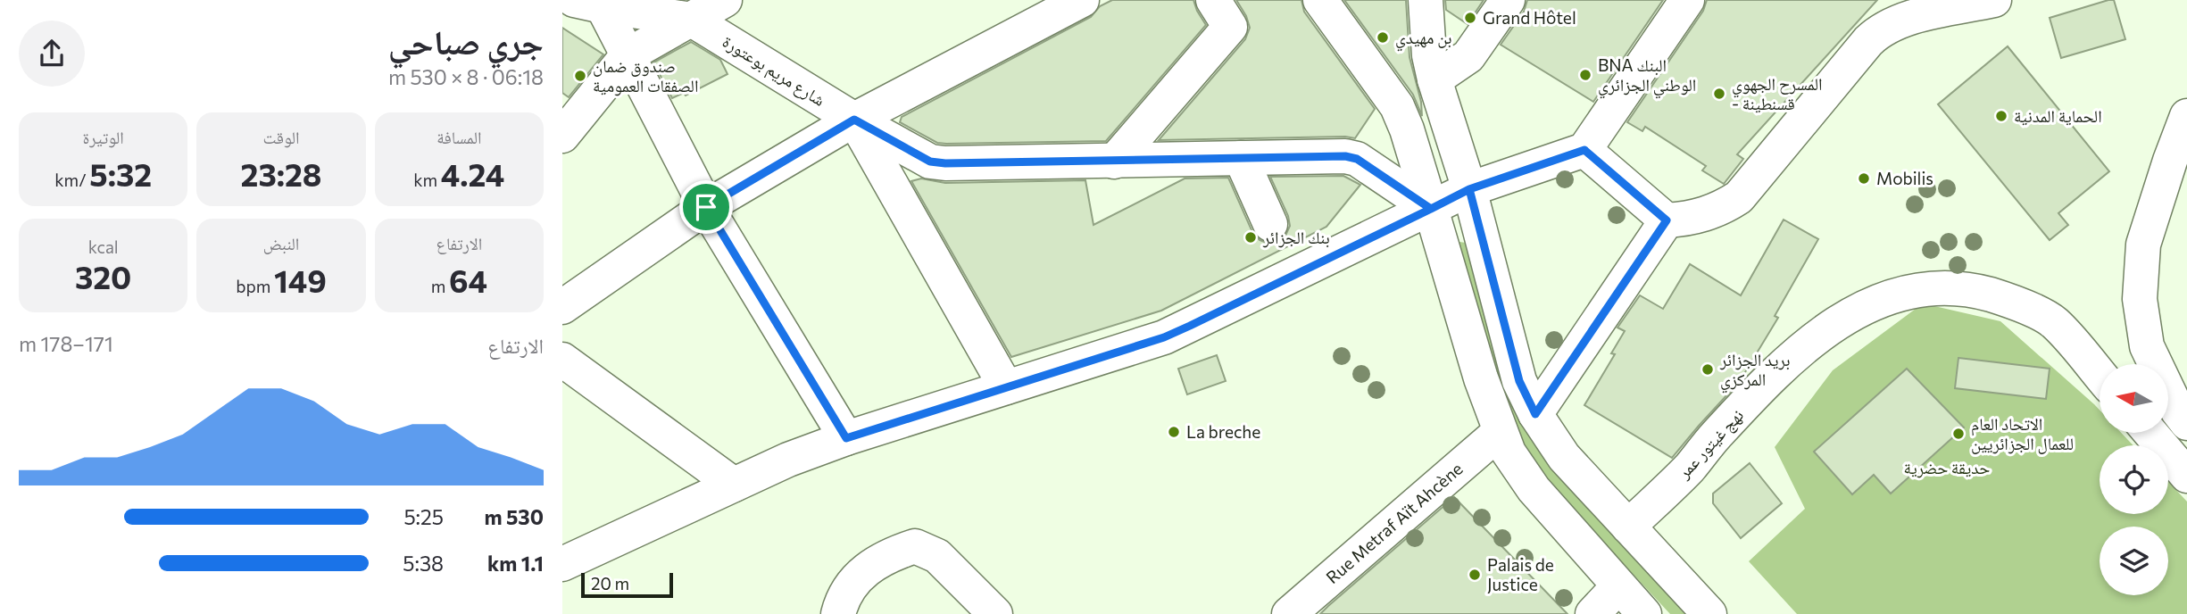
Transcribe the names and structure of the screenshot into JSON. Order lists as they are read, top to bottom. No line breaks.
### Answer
{"streets":{"street":["شارع مريم بوعتورة","نهج غيتور عمر","Rue Metraf Aït Ahcène"]},"parks":["حديقة حضرية"],"places":["Grand Hôtel","بن مهيدي","BNA البنك الوطني الجزائري","صندوق ضمان الصفقات العمومية","المسرح الجهوي - قسنطينة","الحماية المدنية","Mobilis","بنك الجزائر","بريد الجزائر المركزي","La breche","الاتحاد العام للعمال الجزائريين","Palais de Justice"],"scale_bar":"20 m","north":"left","page":{"heading":["جري صباحي","06:18 · 8 × 530 m"],"stats":[["المسافة","4.24 km"],["الوقت","23:28"],["الوتيرة","5:32 /km"],["الارتفاع","64 m"],["النبض","149 bpm"],["kcal","320"]],"chart":["الارتفاع","171–178 m"],"list":[{"name":"530 m","note":"5:25"},{"name":"1.1 km","note":"5:38"}],"scale":"20 m"}}
